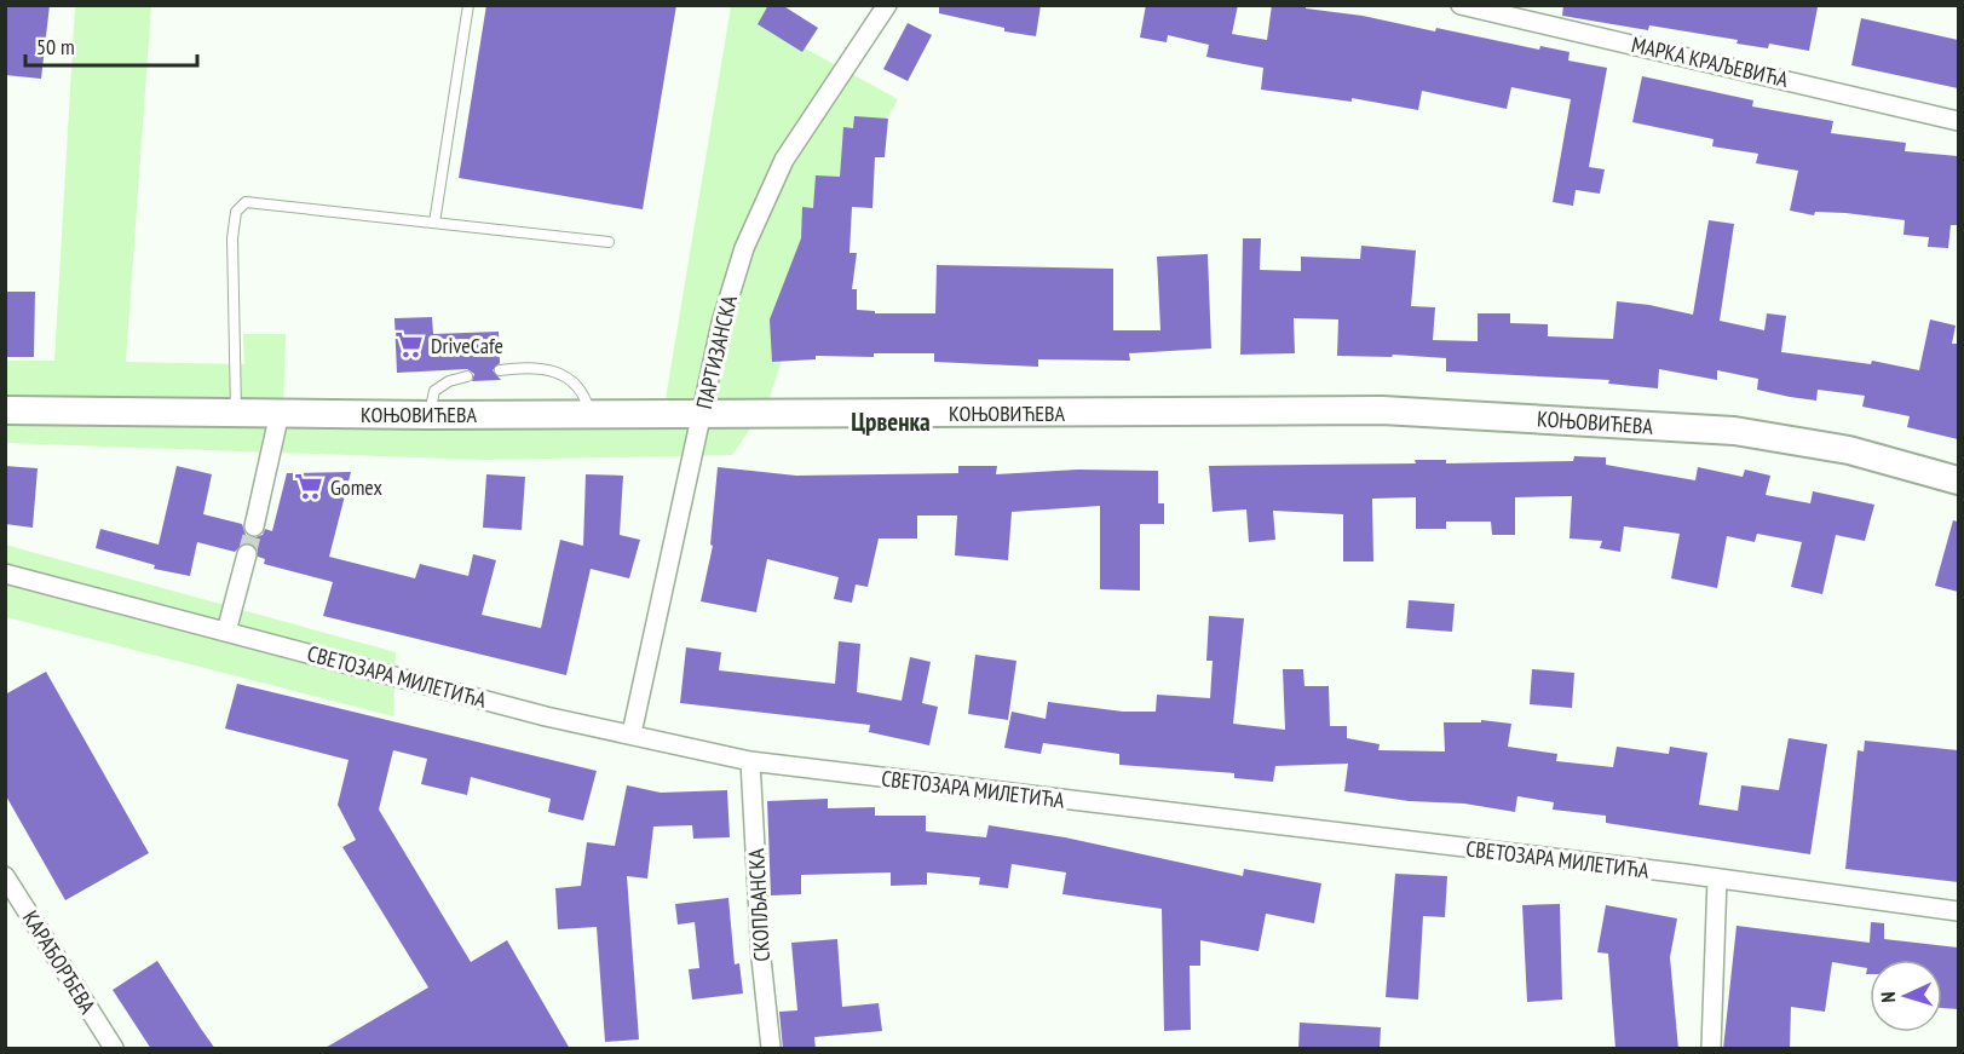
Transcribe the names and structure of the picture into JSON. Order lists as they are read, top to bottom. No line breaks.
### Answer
{"streets":{"main road":["КОЊОВИЋЕВА"],"street":["МАРКА КРАЉЕВИЋА","ПАРТИЗАНСКА","СВЕТОЗАРА МИЛЕТИЋА","СКОПЉАНСКА","КАРАЂОРЂЕВА"]},"crossings":[["ПАРТИЗАНСКА","КОЊОВИЋЕВА"],["ПАРТИЗАНСКА","СВЕТОЗАРА МИЛЕТИЋА"],["СВЕТОЗАРА МИЛЕТИЋА","СКОПЉАНСКА"]],"districts":["Црвенка"],"places":{"supermarket":["DriveCafe","Gomex"]},"scale_bar":"50 m","north":"left"}
